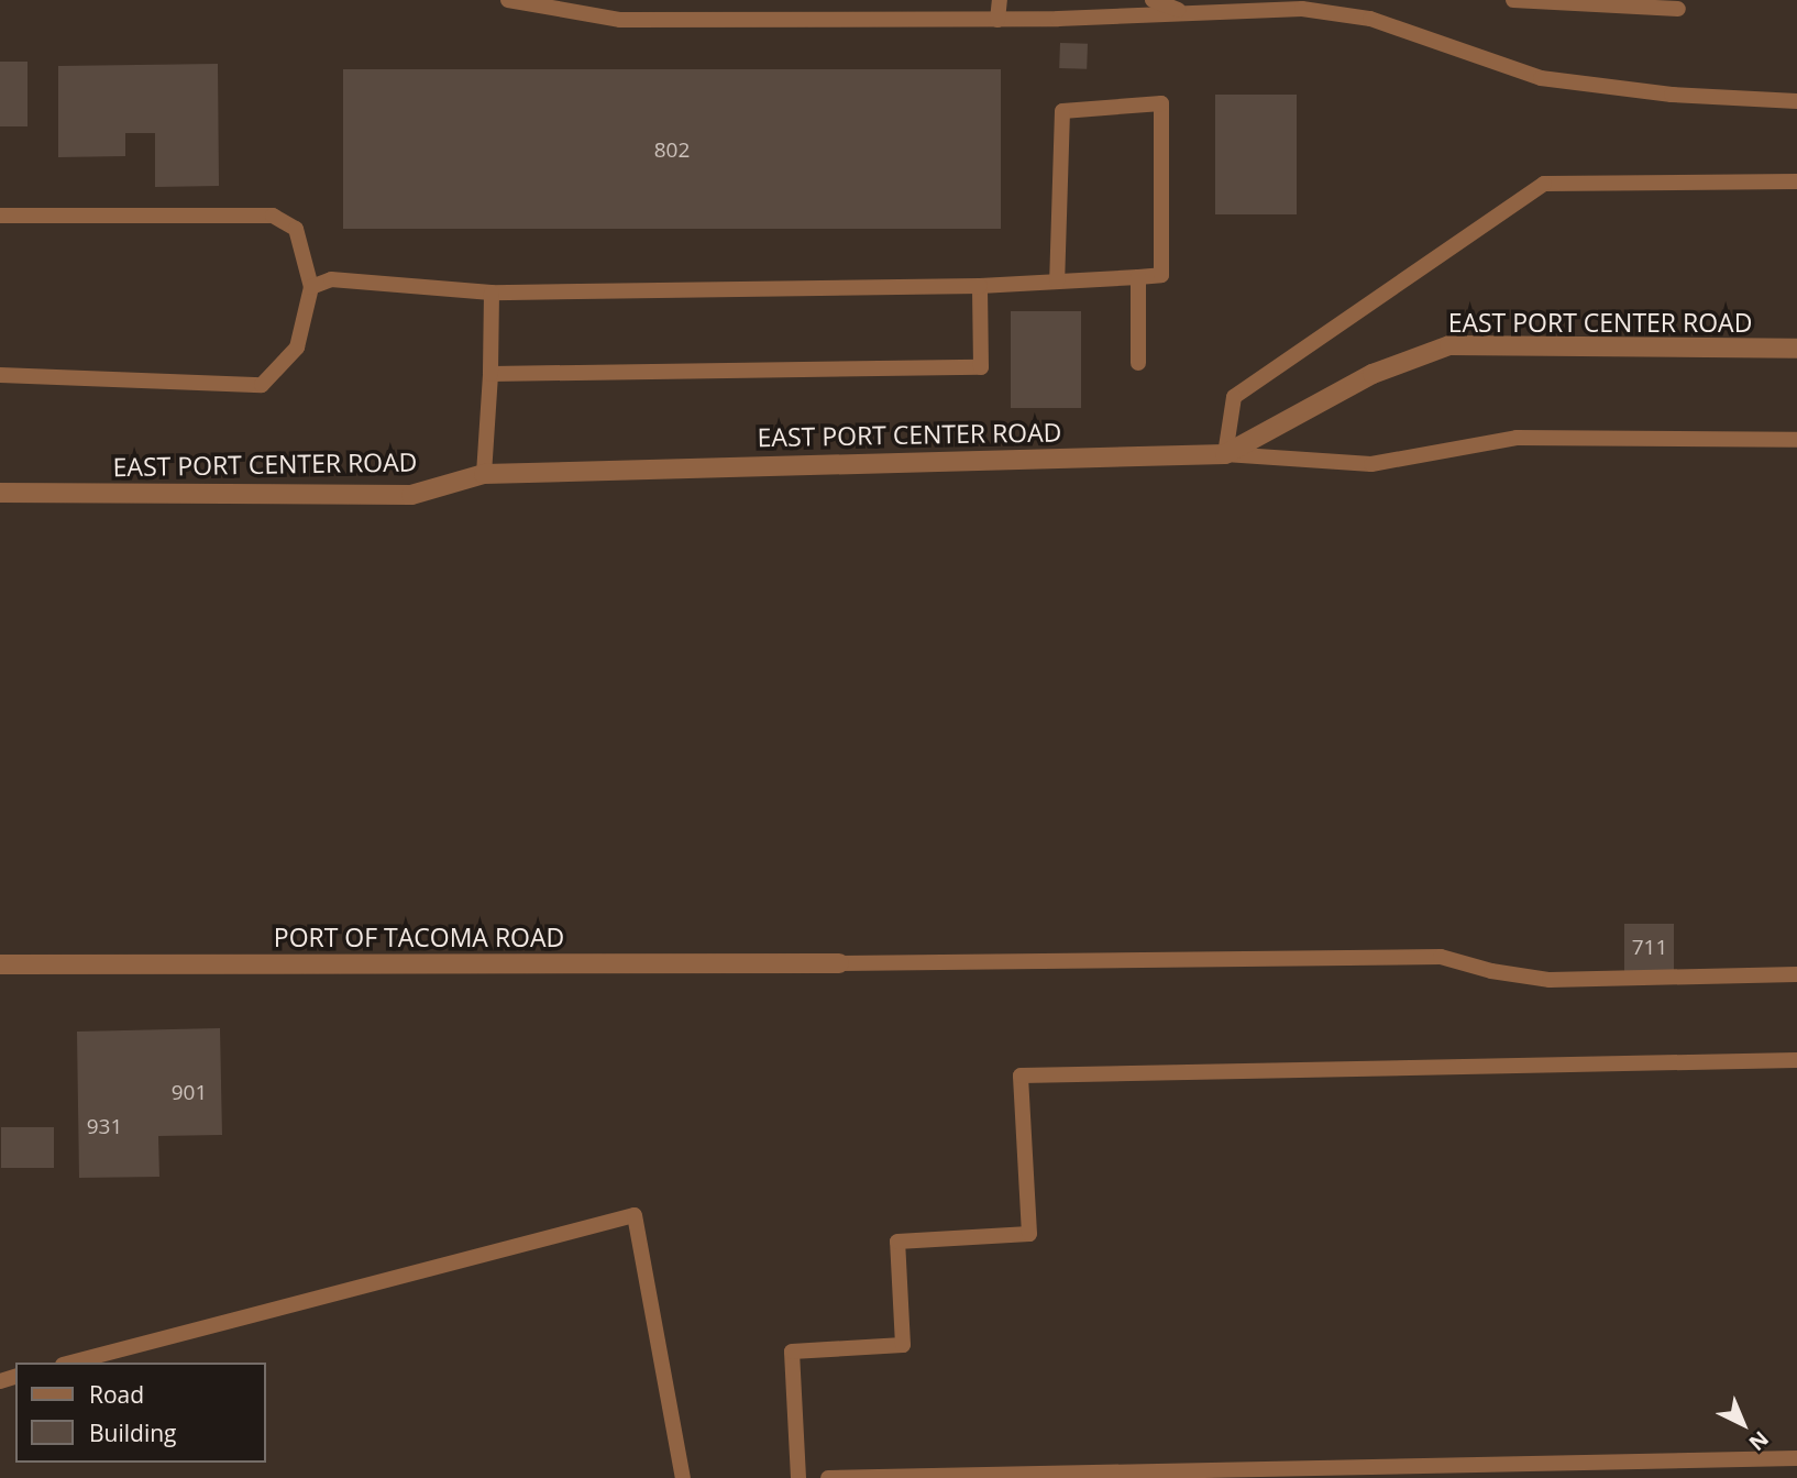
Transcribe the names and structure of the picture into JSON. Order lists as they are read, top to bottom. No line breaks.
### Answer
{"streets":{"street":["EAST PORT CENTER ROAD","PORT OF TACOMA ROAD"]},"house_numbers":["802","711","901","931"],"legend":["Road","Building"],"north":"bottom right"}
